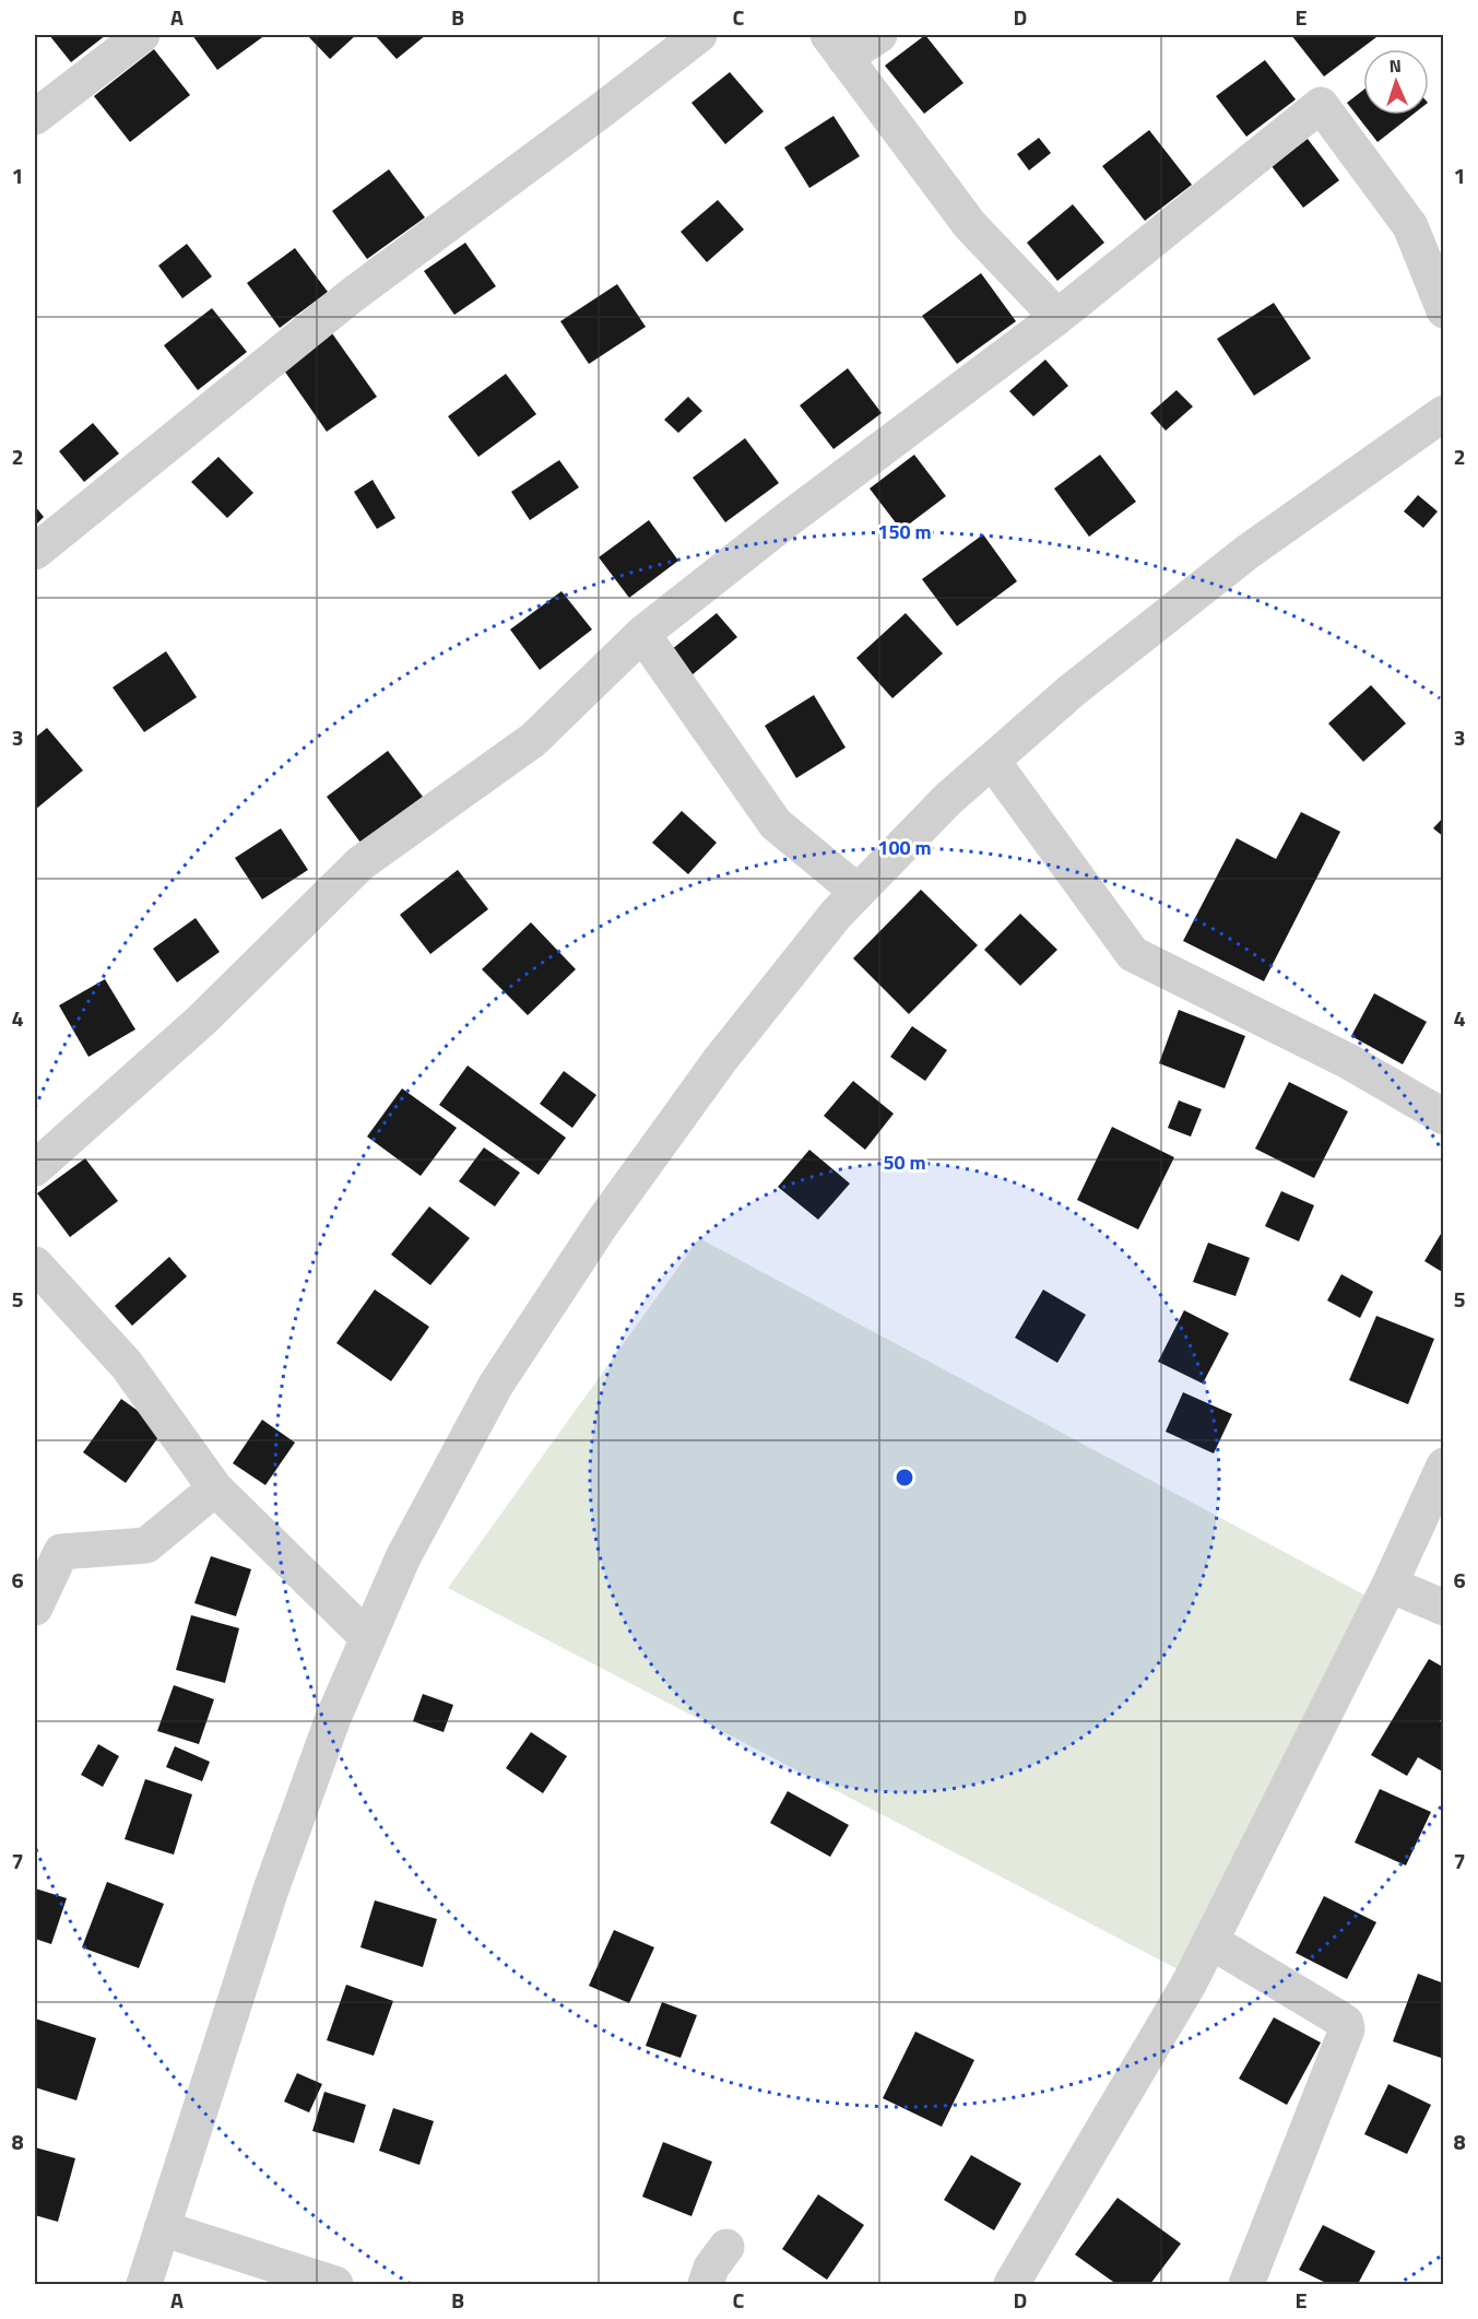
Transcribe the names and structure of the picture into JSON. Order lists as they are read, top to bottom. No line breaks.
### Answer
{"north":"top","grid":{"columns":["A","B","C","D","E"],"rows":["1","2","3","4","5","6","7","8"]},"rings":["150 m","100 m","50 m"]}
